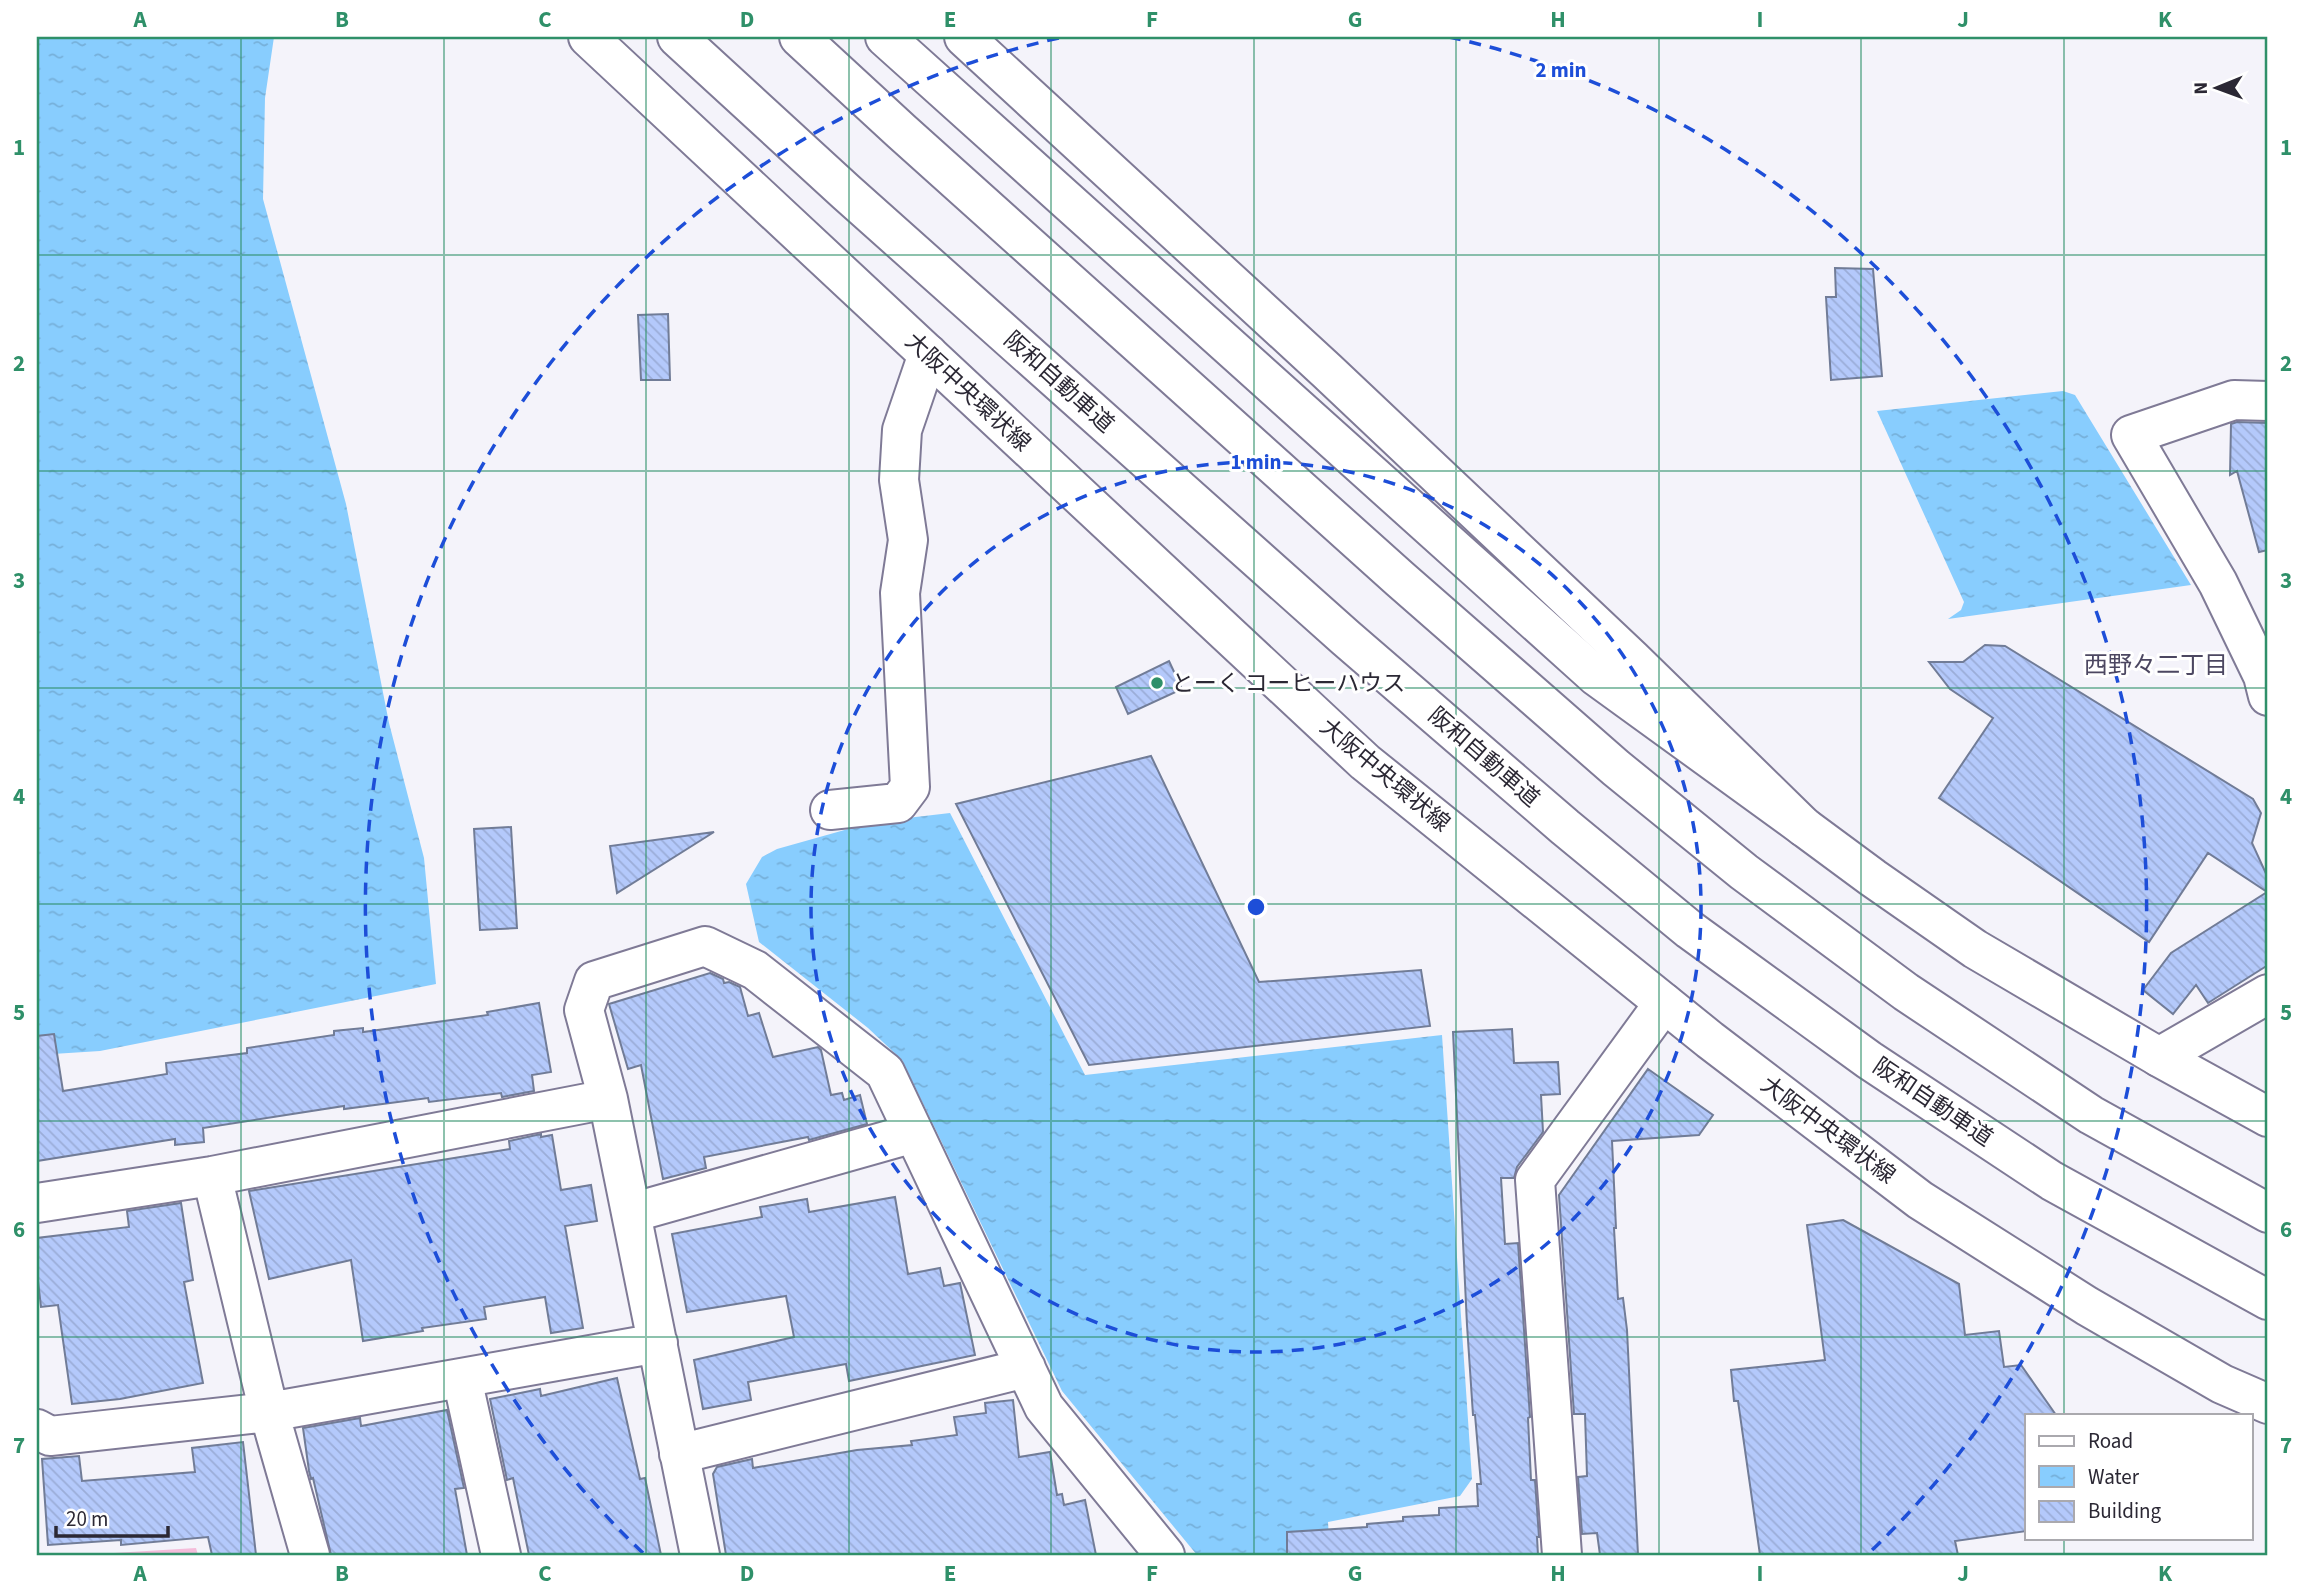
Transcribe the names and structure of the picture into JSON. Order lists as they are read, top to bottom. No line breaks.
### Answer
{"streets":{"main road":["阪和自動車道","大阪中央環状線"]},"districts":["西野々二丁目"],"places":["とーく コーヒーハウス"],"legend":["Road","Water","Building"],"scale_bar":"20 m","north":"left","grid":{"columns":["A","B","C","D","E","F","G","H","I","J","K"],"rows":["1","2","3","4","5","6","7"]},"rings":["2 min","1 min"]}
